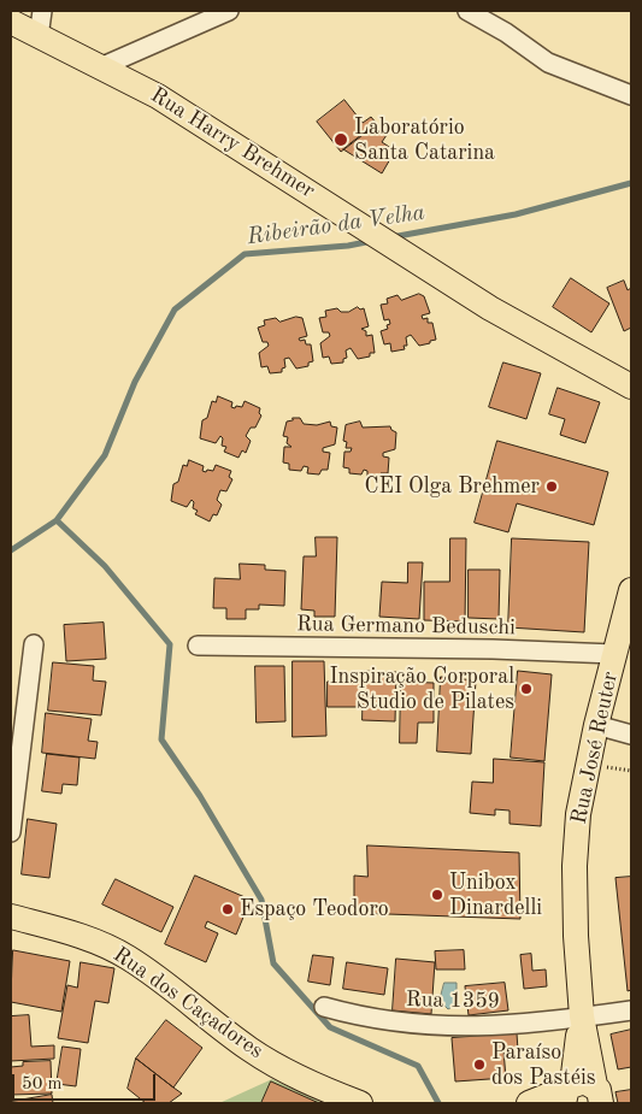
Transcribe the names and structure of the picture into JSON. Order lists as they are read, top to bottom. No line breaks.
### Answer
{"streets":{"main road":["Rua Harry Brehmer","Rua José Reuter","Rua dos Caçadores"],"street":["Rua Germano Beduschi","Rua 1359"]},"crossings":[["Rua Germano Beduschi","Rua José Reuter"],["Rua José Reuter","Rua 1359"]],"water":["Ribeirão da Velha"],"places":["Laboratório Santa Catarina","CEI Olga Brehmer","Inspiração Corporal Studio de Pilates","Unibox Dinardelli","Espaço Teodoro","Paraíso dos Pastéis"],"scale_bar":"50 m"}
